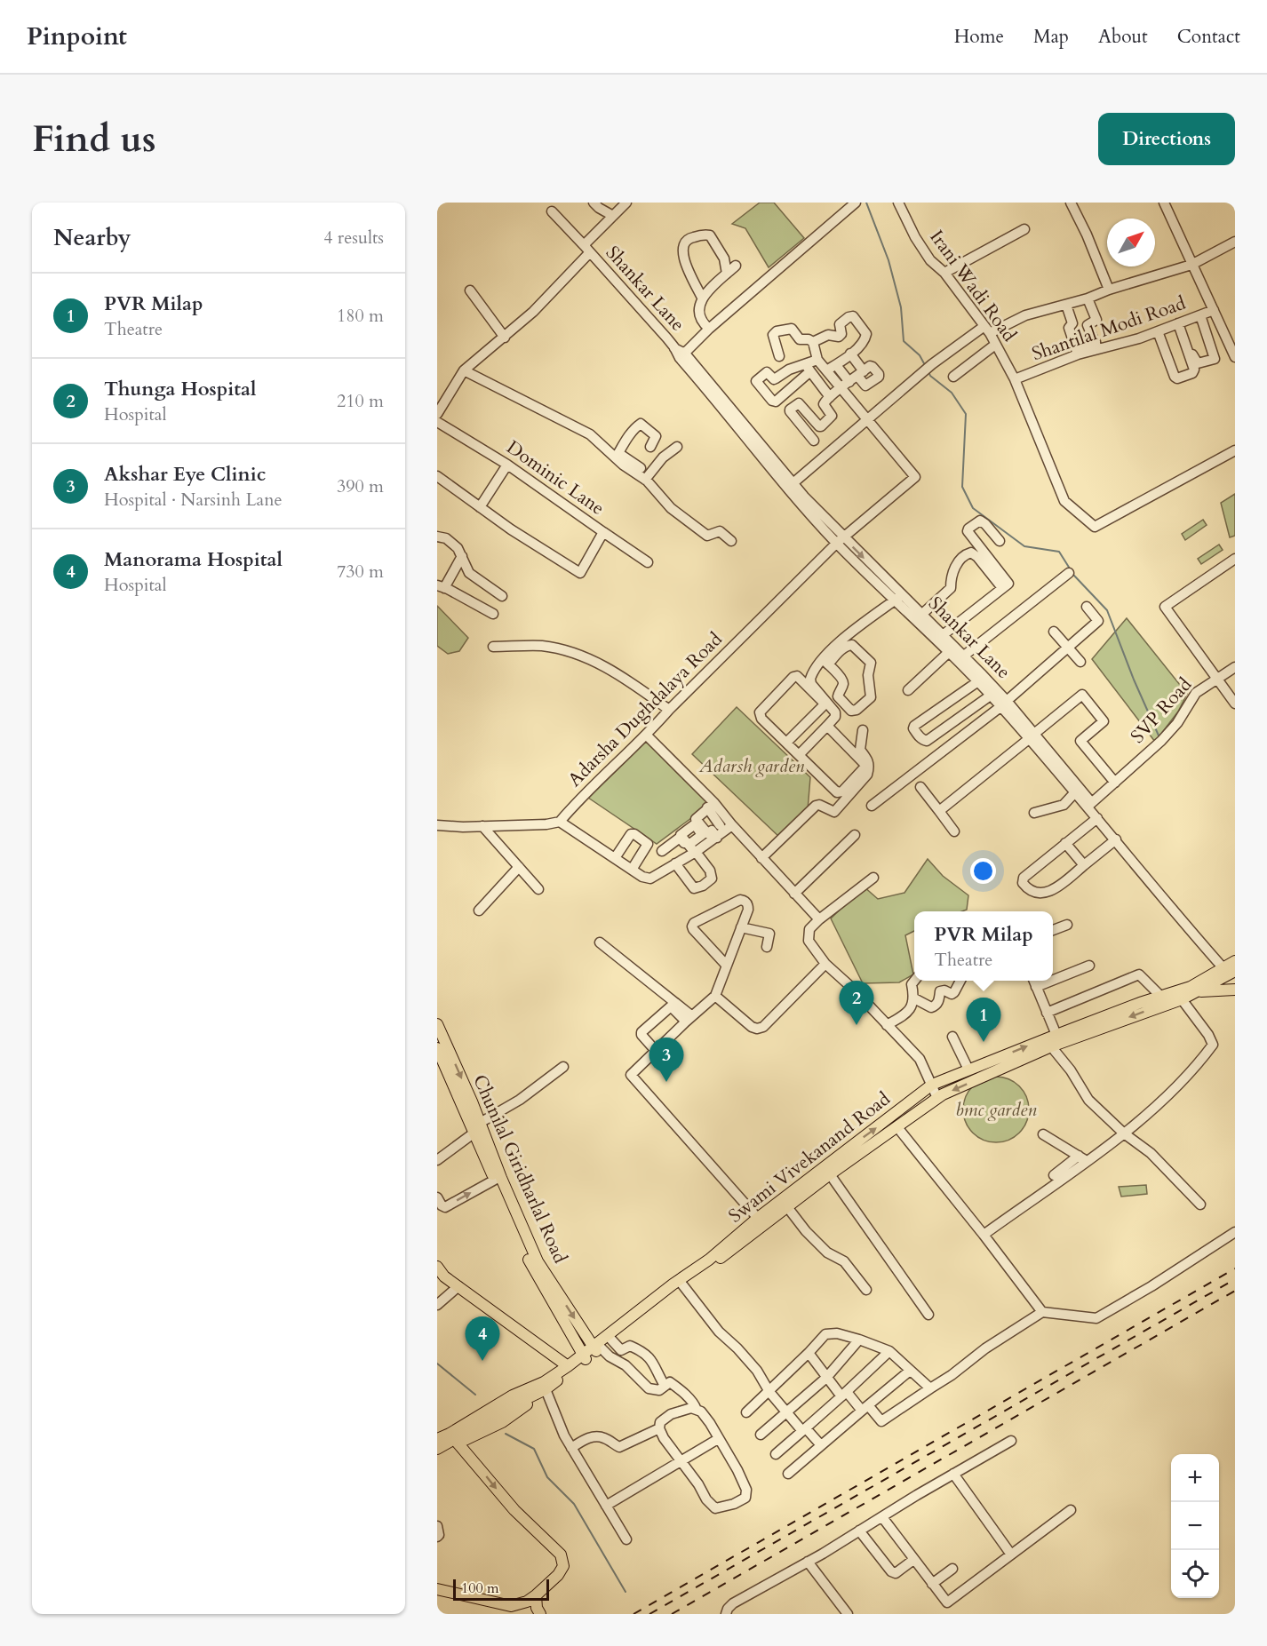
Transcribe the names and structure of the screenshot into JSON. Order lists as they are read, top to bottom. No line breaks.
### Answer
{"streets":{"main road":["Swami Vivekanand Road","Chunilal Giridharlal Road"],"street":["Irani Wadi Road","Shankar Lane","Shantilal Modi Road","Dominic Lane","Adarsha Dughdalaya Road","SVP Road"]},"crossings":[["Irani Wadi Road","Shantilal Modi Road"],["Shankar Lane","Adarsha Dughdalaya Road"],["Shankar Lane","SVP Road"],["Shankar Lane","Swami Vivekanand Road"],["Swami Vivekanand Road","Chunilal Giridharlal Road"]],"parks":["Adarsh garden","bmc garden"],"scale_bar":"100 m","north":"top right","page":{"header":"Pinpoint","nav":["Home","Map","About","Contact"],"buttons":"Directions","title":"Find us","heading":["Nearby","4 results"],"list":[{"mark":"1","name":"PVR Milap","note":"Theatre","value":"180 m"},{"mark":"2","name":"Thunga Hospital","note":"Hospital","value":"210 m"},{"mark":"3","name":"Akshar Eye Clinic","note":"Hospital · Narsinh Lane","value":"390 m"},{"mark":"4","name":"Manorama Hospital","note":"Hospital","value":"730 m"}],"popup":["PVR Milap","Theatre"],"pins":["2","1","3","4"],"map_buttons":["+","−"],"scale":"100 m"}}
